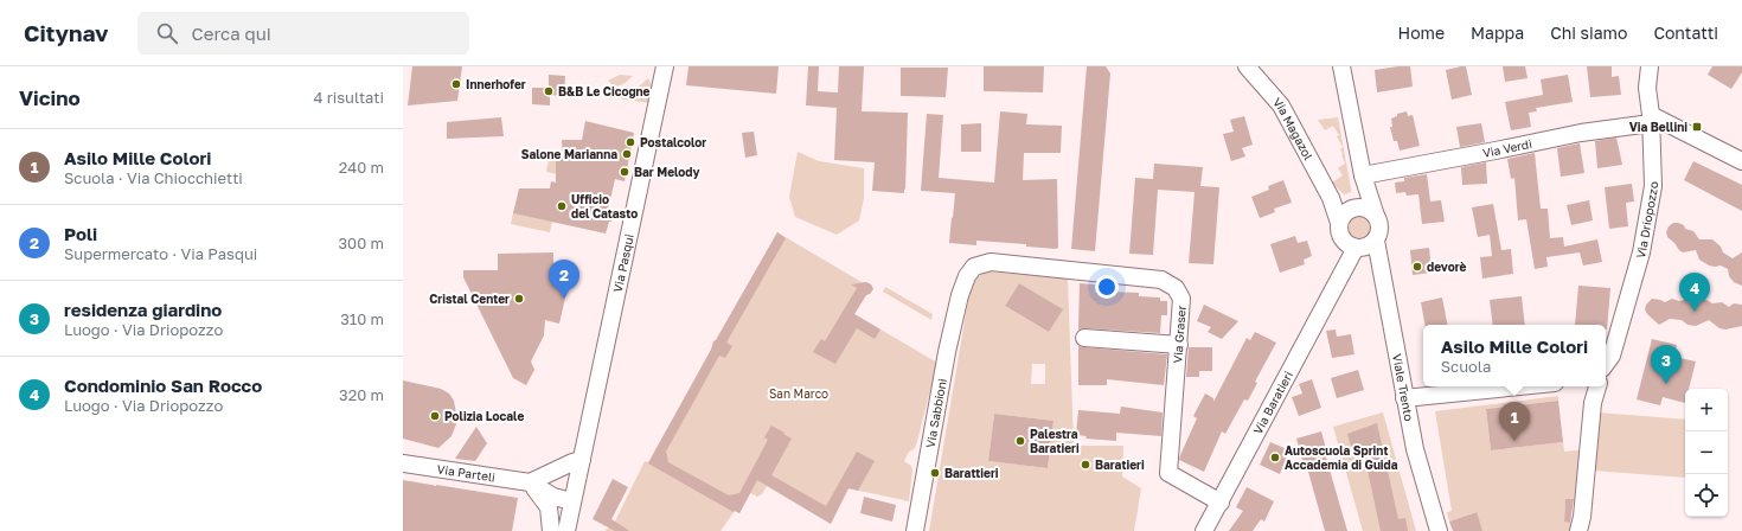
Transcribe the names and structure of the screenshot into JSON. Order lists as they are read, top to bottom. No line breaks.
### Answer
{"streets":{"street":["Via Magazol","Via Verdi","Via Driopozzo","Via Pasqui","Via Graser","Viale Trento","Via Baratieri","Via Sabbioni","Via Parteli"]},"crossings":[["Via Magazol","Viale Trento"],["Via Magazol","Via Baratieri"],["Via Verdi","Via Driopozzo"],["Via Verdi","Viale Trento"],["Via Graser","Via Baratieri"],["Via Graser","Via Sabbioni"],["Viale Trento","Via Baratieri"]],"parks":["San Marco"],"places":{"other":["Innerhofer","B&B Le Cicogne","Postalcolor","Salone Marianna","Bar Melody","Ufficio del Catasto","devorè","Cristal Center","Polizia Locale","Palestra Baratieri","Autoscuola Sprint Accademia di Guida","Baratieri","Barattieri"],"transit":["Via Bellini"]},"page":{"header":"Citynav","search":"Cerca qui","nav":["Home","Mappa","Chi siamo","Contatti"],"heading":["Vicino","4 risultati"],"list":[{"mark":"1","name":"Asilo Mille Colori","note":"Scuola · Via Chiocchietti","value":"240 m"},{"mark":"2","name":"Poli","note":"Supermercato · Via Pasqui","value":"300 m"},{"mark":"3","name":"residenza giardino","note":"Luogo · Via Driopozzo","value":"310 m"},{"mark":"4","name":"Condominio San Rocco","note":"Luogo · Via Driopozzo","value":"320 m"}],"pins":["2","4","3","1"],"popup":["Asilo Mille Colori","Scuola"],"map_buttons":["+","−"]}}
